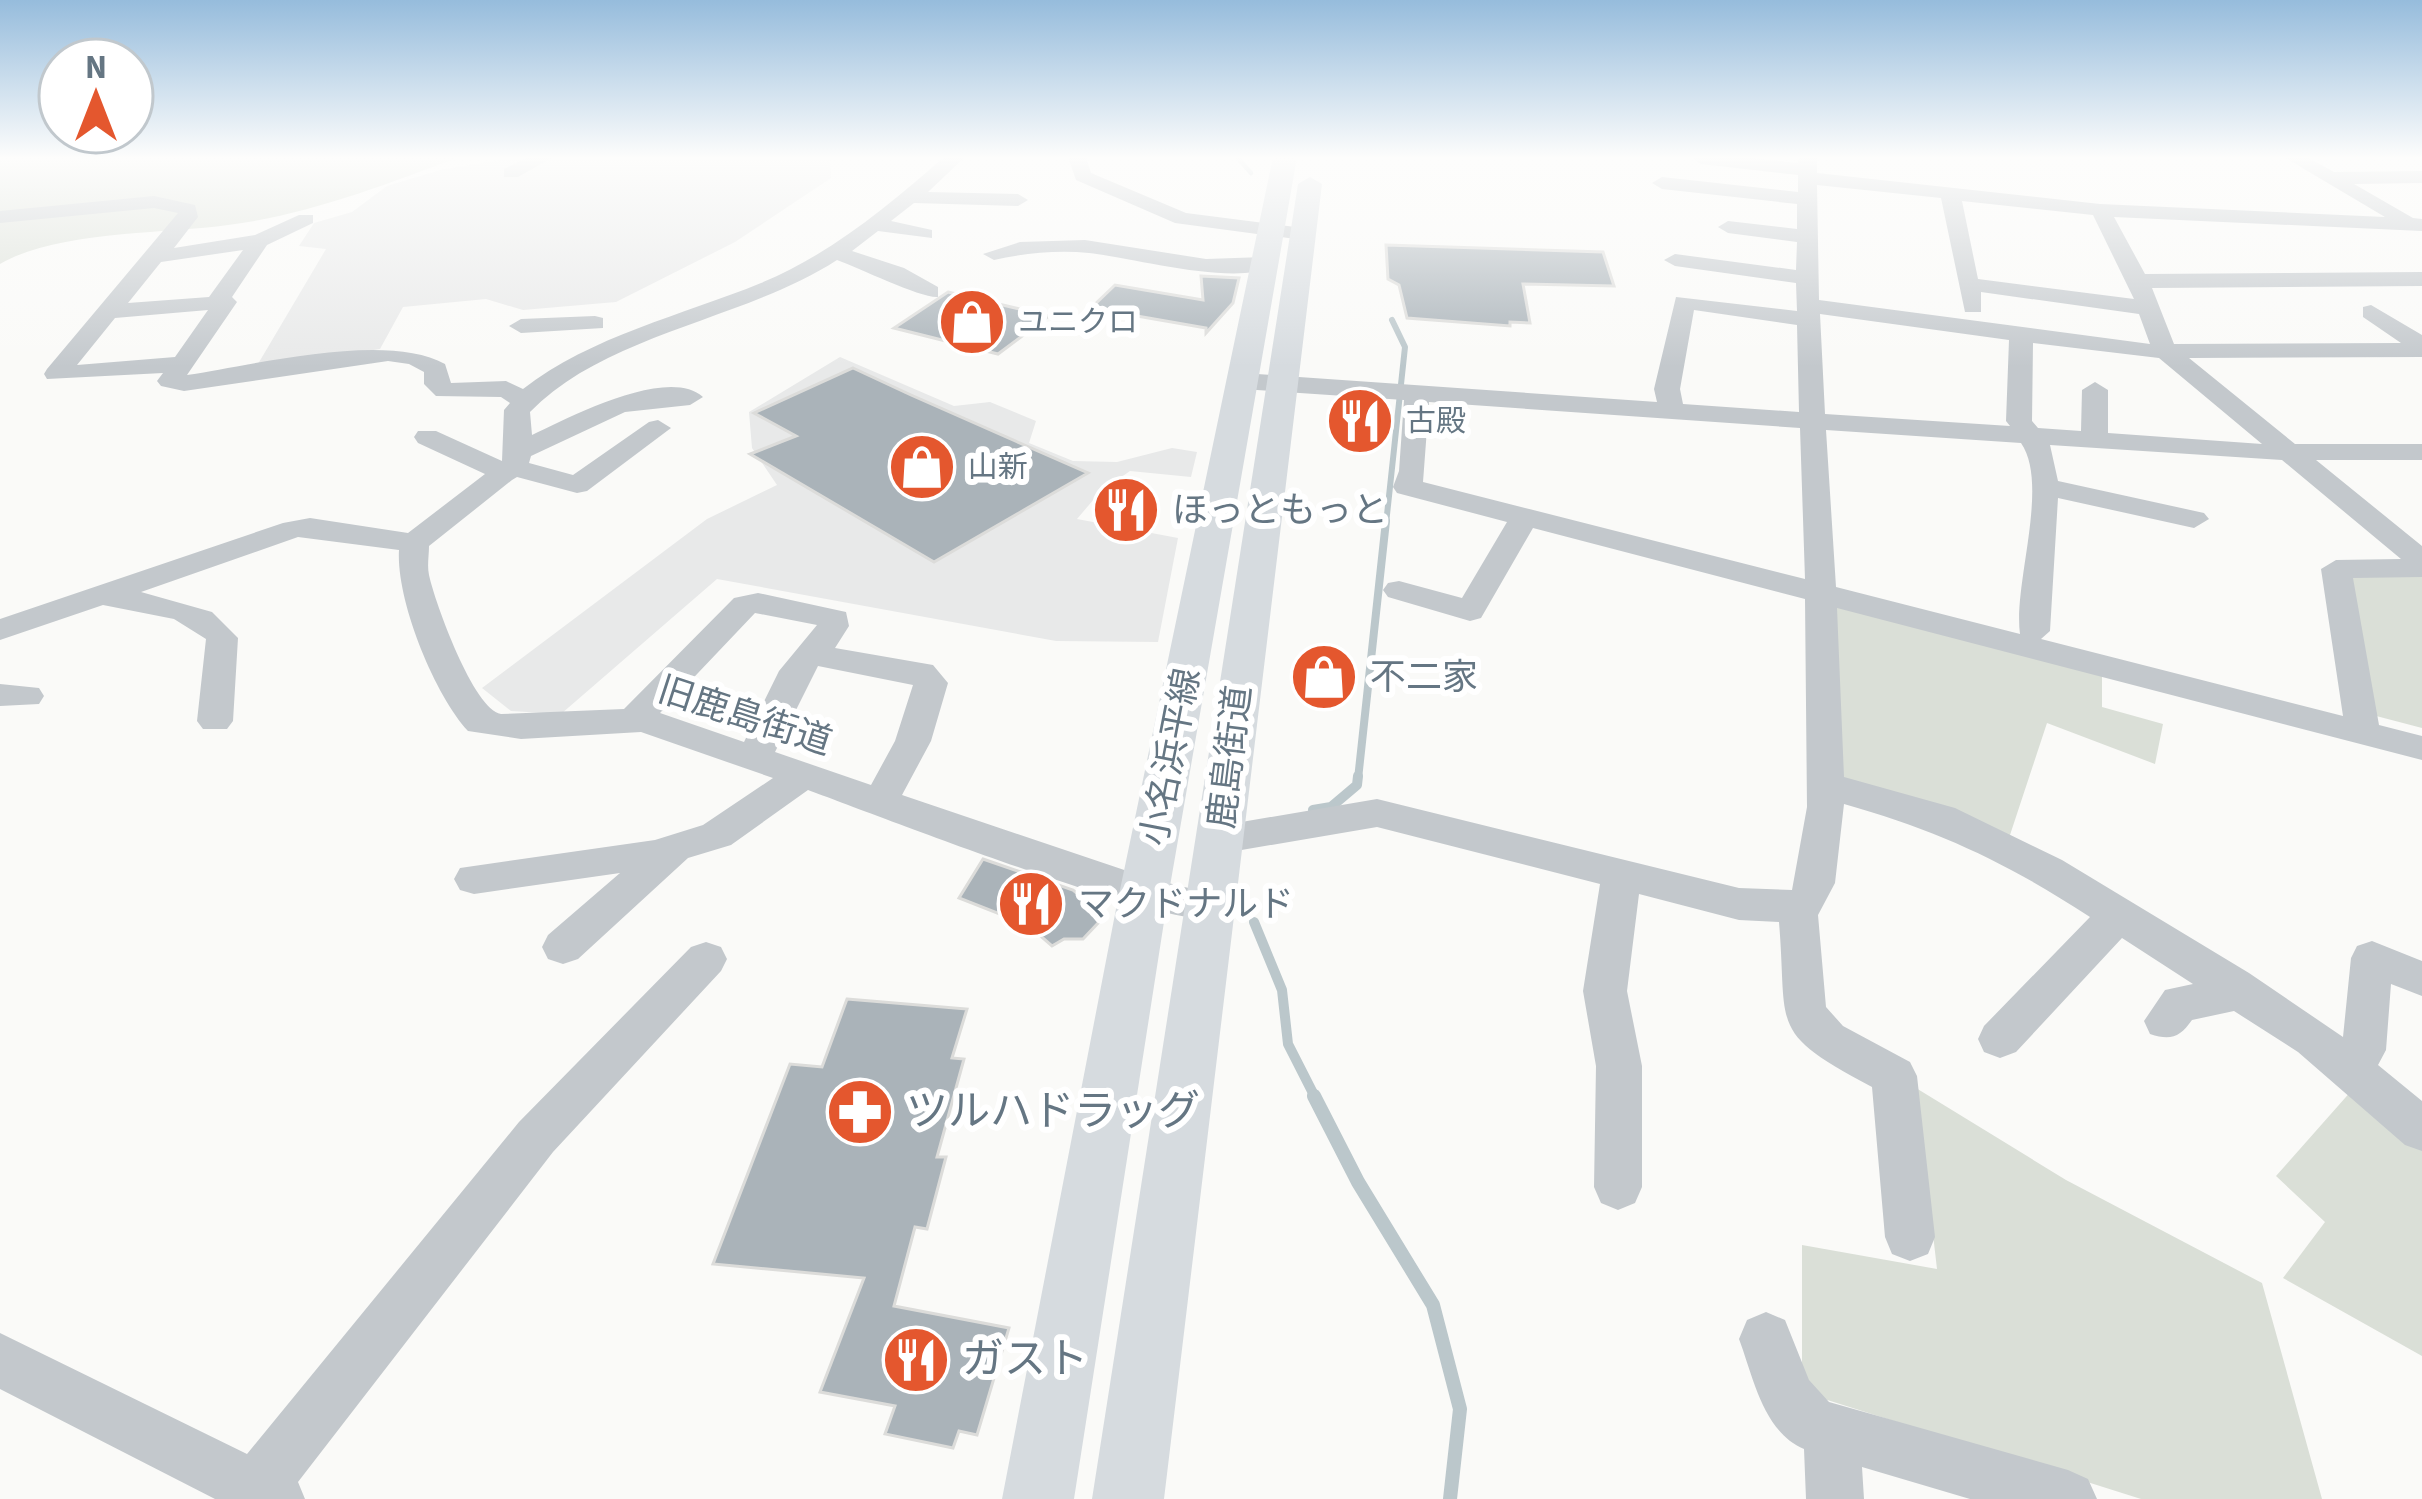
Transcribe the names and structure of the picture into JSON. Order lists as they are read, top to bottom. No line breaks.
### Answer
{"streets":{"main road":["小名浜平線","鹿島街道"],"street":["旧鹿島街道"]},"crossings":[["旧鹿島街道","小名浜平線"],["旧鹿島街道","鹿島街道"],["小名浜平線","鹿島街道"]],"places":{"shop":["ユニクロ","山新","不二家"],"restaurant":["古殿","ほっともっと","マクドナルド","ガスト"],"pharmacy":["ツルハドラッグ"]},"north":"top"}
